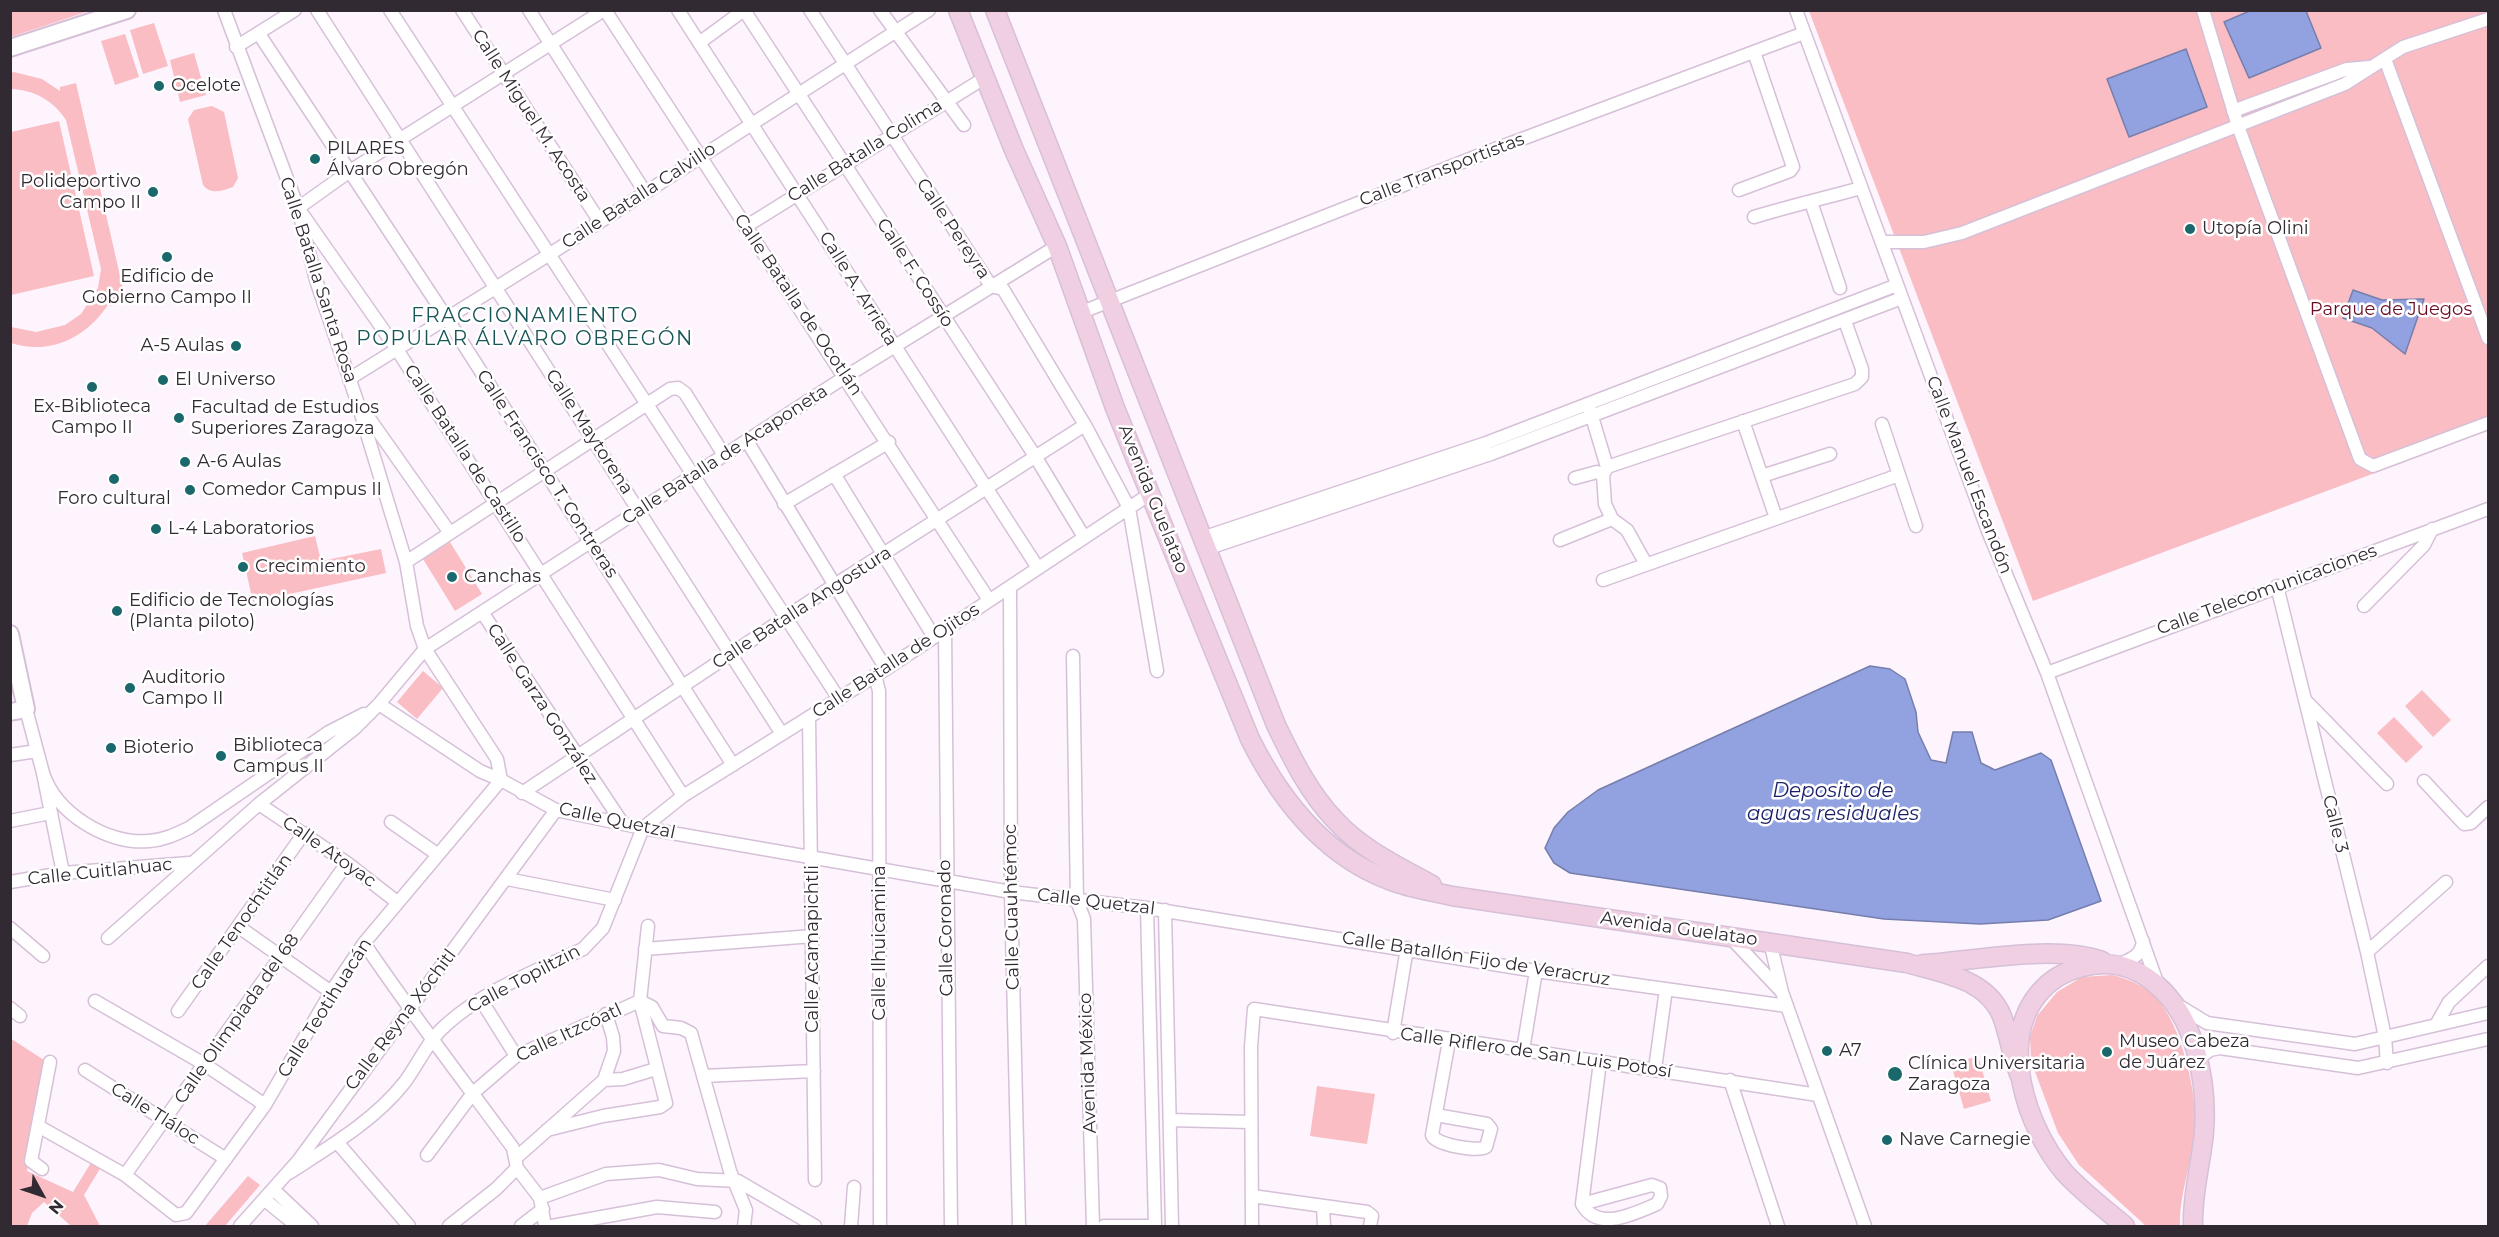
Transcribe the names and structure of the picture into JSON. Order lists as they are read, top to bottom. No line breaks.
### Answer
{"streets":{"main road":["Avenida Guelatao"],"street":["Calle Miguel M. Acosta","Calle Batalla Colima","Calle Transportistas","Calle Batalla Calvillo","Calle Pereyra","Calle F. Cossío","Calle Batalla Santa Rosa","Calle A. Arrieta","Calle Batalla de Ocotlán","Calle Maytorena","Calle Batalla de Castillo","Calle Batalla de Acaponeta","Calle Francisco T. Contreras","Calle Manuel Escandón","Calle Telecomunicaciones","Calle Batalla Angostura","Calle Batalla de Ojitos","Calle Garza González","Calle Quetzal","Calle 3","Calle Atoyac","Calle Cuitlahuac","Calle Cuauhtémoc","Calle Tenochtitlán","Calle Coronado","Calle Ilhuicamina","Calle Acamapichtli","Calle Batallón Fijo de Veracruz","Calle Topiltzin","Calle Teotihuacán","Calle Olimpiada del 68","Calle Reyna Xóchitl","Calle Itzcóatl","Calle Riflero de San Luis Potosí","Avenida México","Calle Tláloc"]},"crossings":[["Calle Miguel M. Acosta","Calle Batalla Calvillo"],["Calle Batalla Colima","Calle Pereyra"],["Calle Batalla Colima","Calle F. Cossío"],["Calle Batalla Colima","Calle A. Arrieta"],["Calle Batalla Colima","Calle Batalla de Ocotlán"],["Calle Batalla Colima","Avenida Guelatao"],["Calle Transportistas","Calle Manuel Escandón"],["Calle Transportistas","Avenida Guelatao"],["Calle Batalla Calvillo","Calle Pereyra"],["Calle Batalla Calvillo","Calle F. Cossío"],["Calle Batalla Calvillo","Calle Batalla Santa Rosa"],["Calle Batalla Calvillo","Calle A. Arrieta"],["Calle Batalla Calvillo","Calle Batalla de Ocotlán"],["Calle Batalla Calvillo","Calle Maytorena"],["Calle Batalla Calvillo","Calle Batalla de Castillo"],["Calle Batalla Calvillo","Calle Francisco T. Contreras"],["Calle Pereyra","Calle Batalla de Acaponeta"],["Calle Pereyra","Calle Batalla Angostura"],["Calle Pereyra","Calle Batalla de Ojitos"],["Calle F. Cossío","Calle Batalla de Acaponeta"],["Calle F. Cossío","Calle Batalla Angostura"],["Calle F. Cossío","Calle Batalla de Ojitos"],["Calle Batalla Santa Rosa","Calle Batalla de Castillo"],["Calle Batalla Santa Rosa","Calle Batalla de Acaponeta"],["Calle Batalla Santa Rosa","Calle Quetzal"],["Calle Batalla Santa Rosa","Calle Teotihuacán"],["Calle A. Arrieta","Calle Batalla de Acaponeta"],["Calle A. Arrieta","Calle Batalla Angostura"],["Calle A. Arrieta","Calle Batalla de Ojitos"],["Calle Batalla de Ocotlán","Calle Batalla de Acaponeta"],["Calle Batalla de Ocotlán","Calle Batalla Angostura"],["Calle Batalla de Ocotlán","Calle Batalla de Ojitos"],["Calle Maytorena","Calle Batalla de Acaponeta"],["Calle Maytorena","Calle Batalla Angostura"],["Calle Maytorena","Calle Batalla de Ojitos"],["Calle Batalla de Castillo","Calle Batalla de Acaponeta"],["Calle Batalla de Castillo","Calle Batalla Angostura"],["Calle Batalla de Castillo","Calle Batalla de Ojitos"],["Calle Batalla de Acaponeta","Calle Francisco T. Contreras"],["Calle Batalla de Acaponeta","Avenida Guelatao"],["Calle Batalla de Acaponeta","Calle Garza González"],["Calle Batalla de Acaponeta","Calle Quetzal"],["Calle Batalla de Acaponeta","Calle Cuitlahuac"],["Calle Francisco T. Contreras","Calle Batalla Angostura"],["Calle Francisco T. Contreras","Calle Batalla de Ojitos"],["Calle Manuel Escandón","Avenida Guelatao"],["Calle Manuel Escandón","Calle Telecomunicaciones"],["Avenida Guelatao","Calle Batalla de Ojitos"],["Calle Telecomunicaciones","Calle 3"],["Calle Batalla Angostura","Calle Garza González"],["Calle Batalla Angostura","Calle Quetzal"],["Calle Batalla de Ojitos","Calle Quetzal"],["Calle Batalla de Ojitos","Calle Cuauhtémoc"],["Calle Batalla de Ojitos","Calle Coronado"],["Calle Batalla de Ojitos","Calle Ilhuicamina"],["Calle Batalla de Ojitos","Calle Acamapichtli"],["Calle Batalla de Ojitos","Calle Topiltzin"],["Calle Garza González","Calle Quetzal"],["Calle Quetzal","Calle Cuitlahuac"],["Calle Quetzal","Calle Cuauhtémoc"],["Calle Quetzal","Calle Coronado"],["Calle Quetzal","Calle Ilhuicamina"],["Calle Quetzal","Calle Acamapichtli"],["Calle Quetzal","Calle Batallón Fijo de Veracruz"],["Calle Quetzal","Calle Topiltzin"],["Calle Quetzal","Calle Teotihuacán"],["Calle Quetzal","Calle Reyna Xóchitl"],["Calle Quetzal","Avenida México"],["Calle Atoyac","Calle Tenochtitlán"],["Calle Atoyac","Calle Teotihuacán"],["Calle Atoyac","Calle Olimpiada del 68"],["Calle Topiltzin","Calle Reyna Xóchitl"],["Calle Teotihuacán","Calle Olimpiada del 68"],["Calle Teotihuacán","Calle Tláloc"],["Calle Olimpiada del 68","Calle Tláloc"]],"districts":["FRACCIONAMIENTO POPULAR ÁLVARO OBREGÓN"],"water":["Deposito de aguas residuales"],"parks":["Parque de Juegos"],"places":["Ocelote","PILARES Álvaro Obregón","Polideportivo Campo II","Utopía Olini","Edificio de Gobierno Campo II","A-5 Aulas","El Universo","Ex-Biblioteca Campo II","Facultad de Estudios Superiores Zaragoza","A-6 Aulas","Foro cultural","Comedor Campus II","L-4 Laboratorios","Crecimiento","Canchas","Edificio de Tecnologías (Planta piloto)","Auditorio Campo II","Bioterio","Biblioteca Campus II","A7","Museo Cabeza de Juárez","Clínica Universitaria Zaragoza","Nave Carnegie"],"north":"bottom right"}
